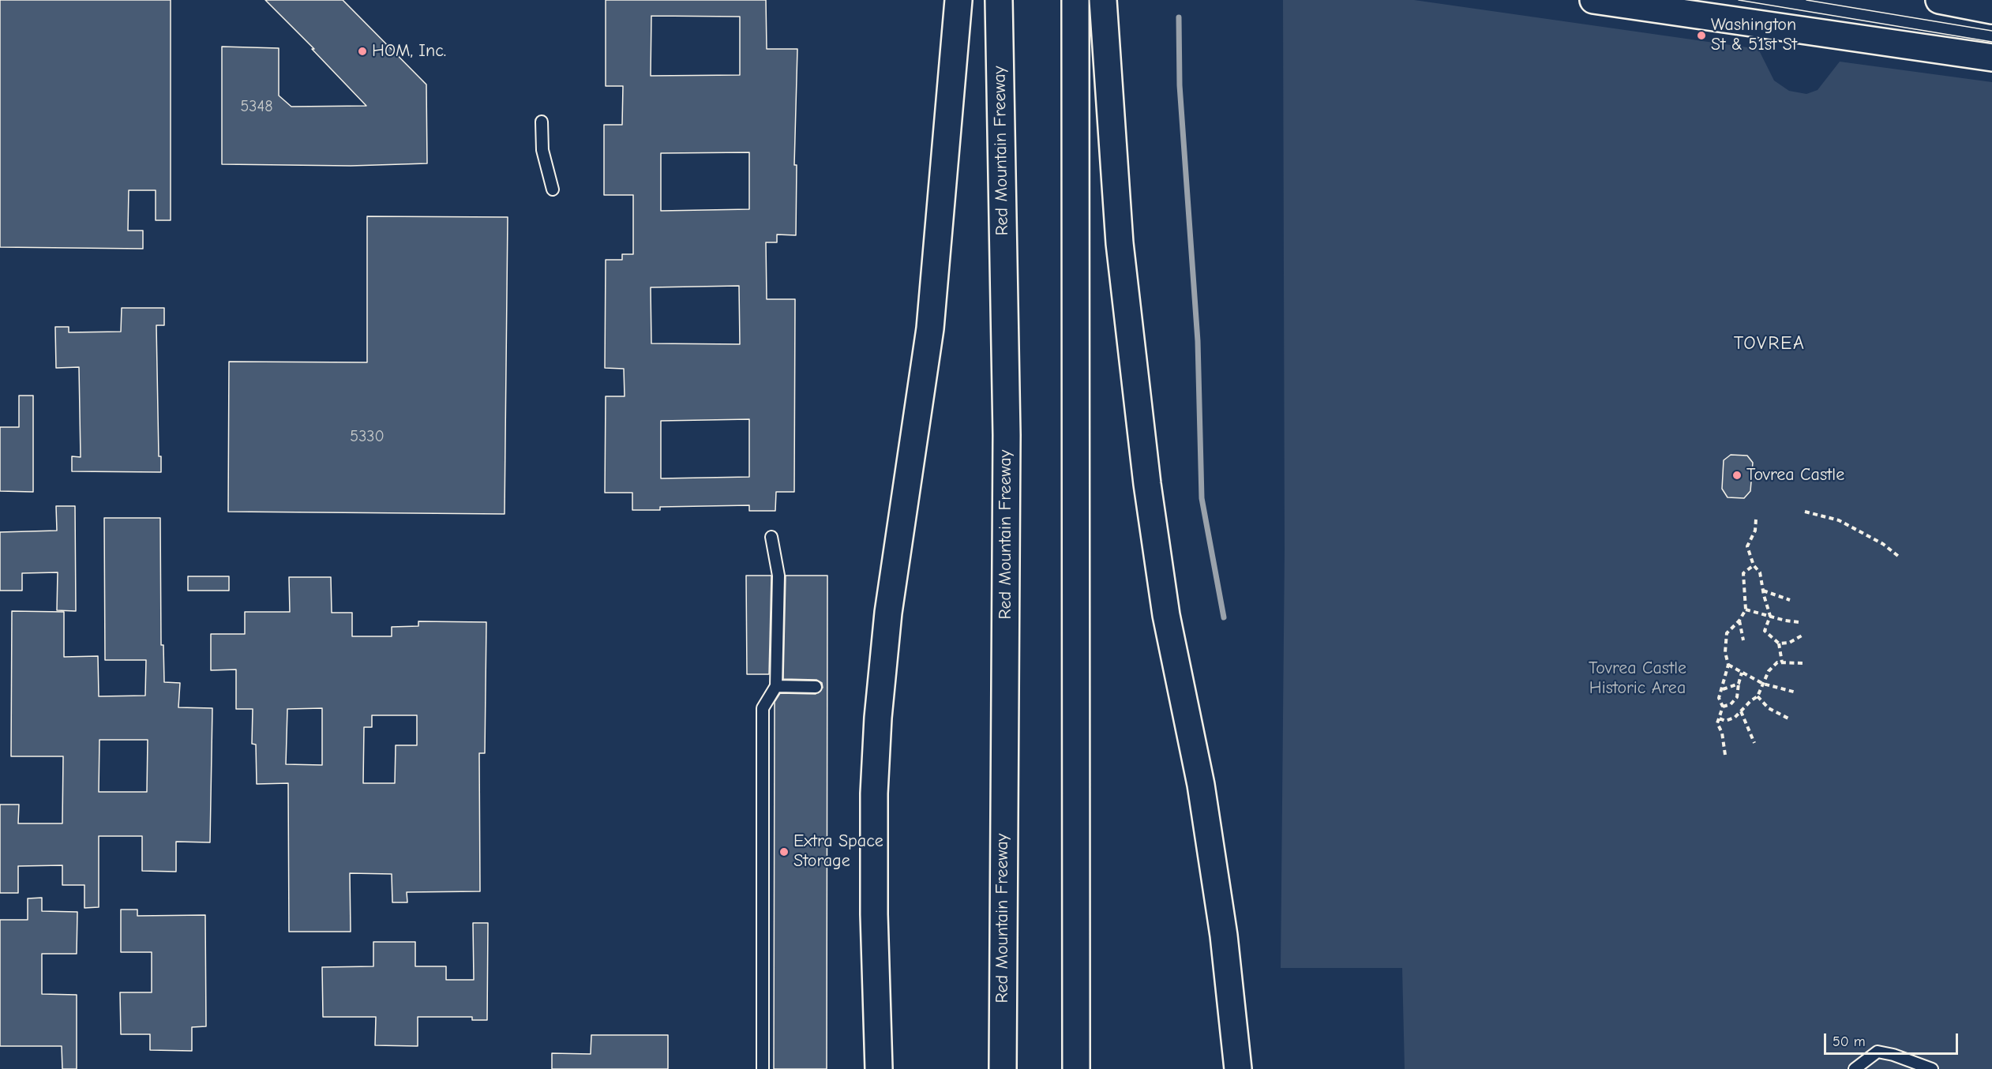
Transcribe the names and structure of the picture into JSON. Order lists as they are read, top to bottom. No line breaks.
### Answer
{"streets":{"main road":["Red Mountain Freeway"]},"districts":["TOVREA"],"parks":["Tovrea Castle Historic Area"],"places":["Washington St & 51st St","HOM, Inc.","Tovrea Castle","Extra Space Storage"],"house_numbers":["5348","5330"],"scale_bar":"50 m"}
